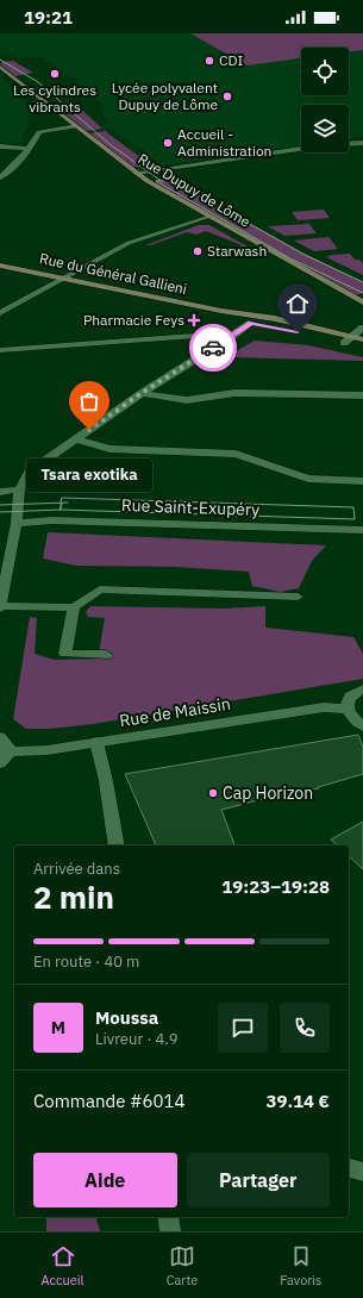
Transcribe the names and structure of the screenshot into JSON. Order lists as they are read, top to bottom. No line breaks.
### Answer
{"streets":{"main road":["Rue Dupuy de Lôme","Rue du Général Gallieni"],"street":["Rue Saint-Exupéry","Rue de Maissin"]},"places":{"other":["CDI","Les cylindres vibrants","Lycée polyvalent Dupuy de Lôme","Accueil - Administration","Starwash","Tsara exotika","Cap Horizon"],"health":["Pharmacie Feys"]},"page":{"status":"19:21","bubble":"Tsara exotika","heading":["2 min","Arrivée dans","19:23–19:28"],"panel":["Moussa","Livreur · 4.9","Commande #6014","39.14 €"],"bar":"En route · 40 m","round":"M","buttons":["Aide","Partager"],"tabs":["Accueil","Carte","Favoris"]}}
